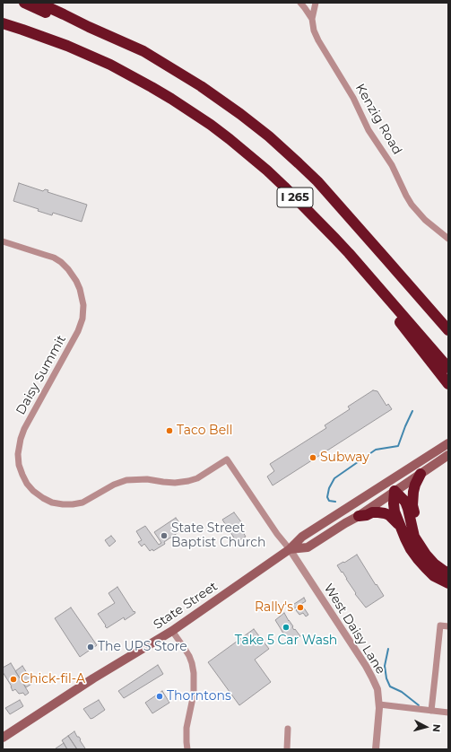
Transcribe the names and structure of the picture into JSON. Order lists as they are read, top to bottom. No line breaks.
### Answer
{"streets":{"highway":["I 265"],"main road":["State Street"],"street":["Kenzig Road","Daisy Summit","West Daisy Lane"]},"crossings":[["Daisy Summit","State Street"],["Daisy Summit","West Daisy Lane"],["State Street","West Daisy Lane"]],"places":["Taco Bell","Subway","State Street Baptist Church","Rally's","Take 5 Car Wash","The UPS Store","Chick-fil-A","Thorntons"],"north":"right"}
